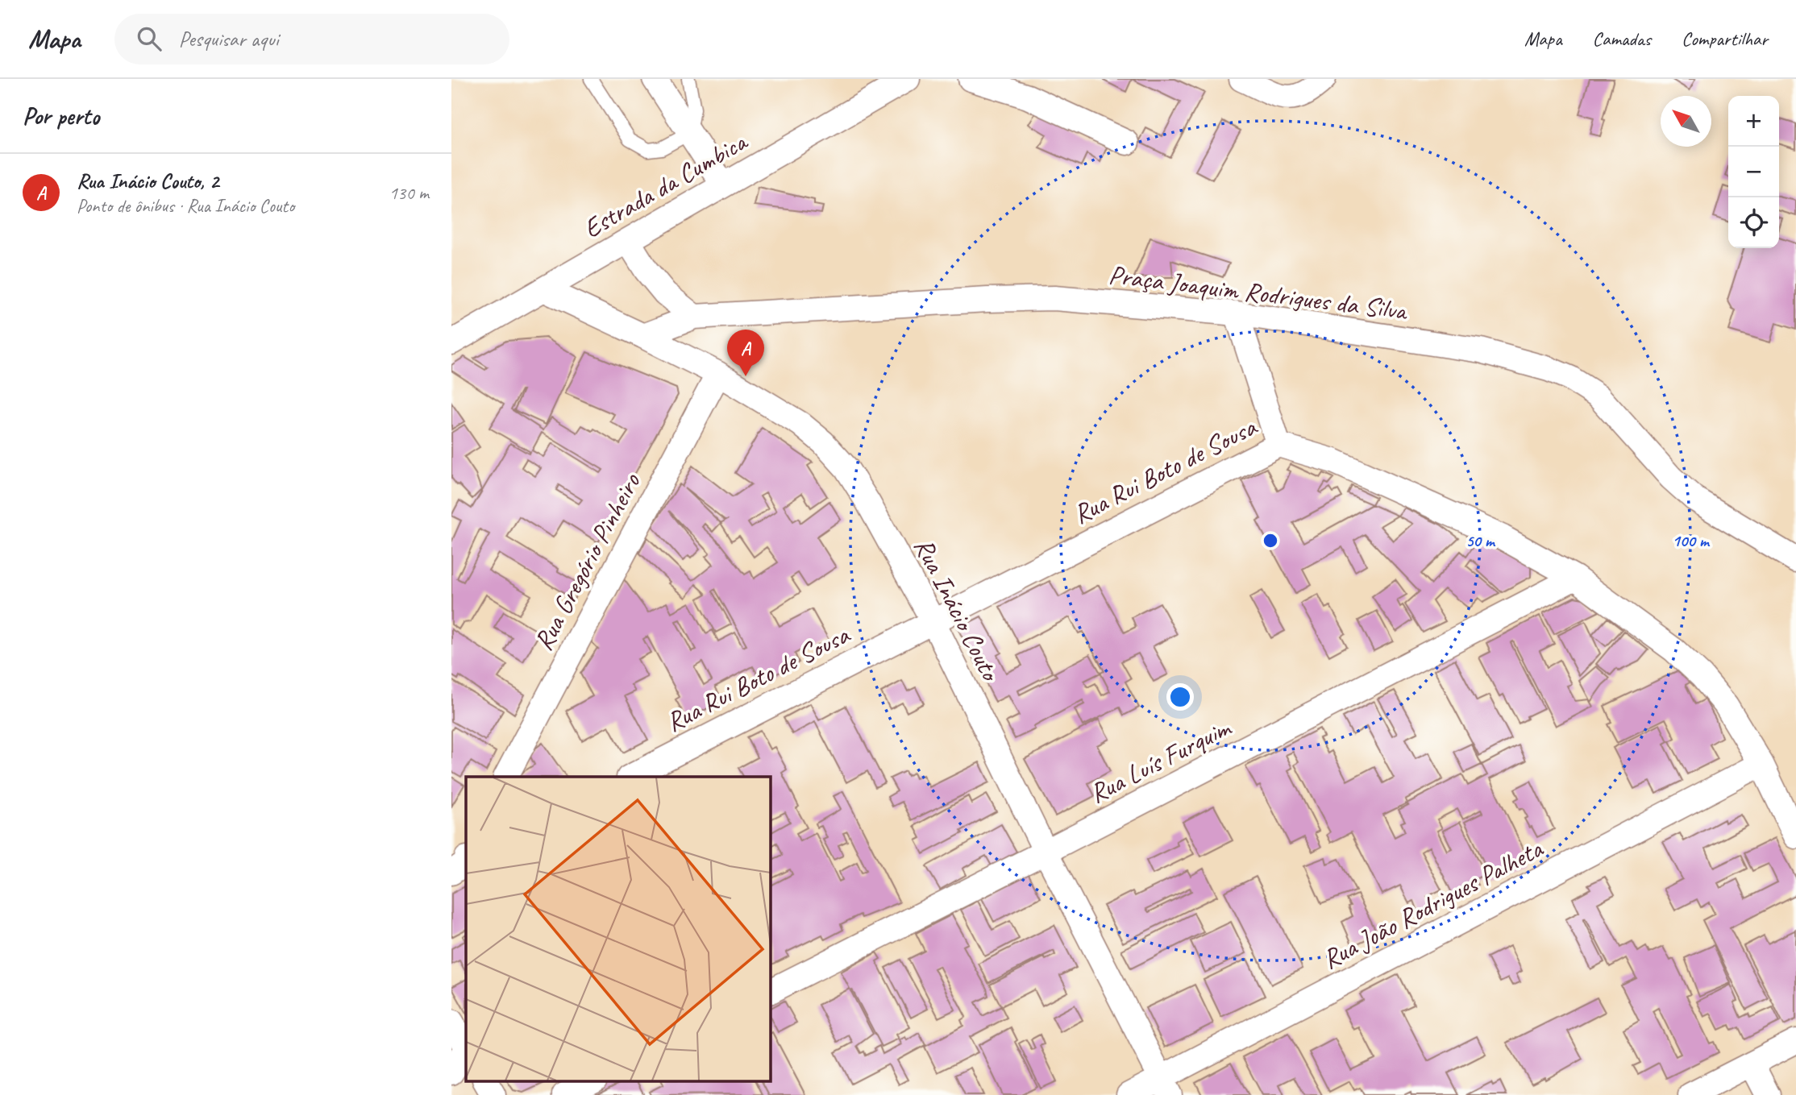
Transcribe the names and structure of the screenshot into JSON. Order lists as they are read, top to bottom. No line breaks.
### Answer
{"streets":{"street":["Estrada da Cumbica","Praça Joaquim Rodrigues da Silva","Rua Rui Boto de Sousa","Rua Gregório Pinheiro","Rua Inácio Couto","Rua Luís Furquim","Rua João Rodrigues Palheta"]},"crossings":[["Estrada da Cumbica","Rua Inácio Couto"],["Praça Joaquim Rodrigues da Silva","Rua Inácio Couto"],["Rua Rui Boto de Sousa","Rua Inácio Couto"],["Rua Rui Boto de Sousa","Rua Luís Furquim"],["Rua Rui Boto de Sousa","Rua João Rodrigues Palheta"],["Rua Gregório Pinheiro","Rua Inácio Couto"],["Rua Inácio Couto","Rua Luís Furquim"],["Rua Inácio Couto","Rua João Rodrigues Palheta"]],"north":"top left","page":{"header":"Mapa","search":"Pesquisar aqui","nav":["Mapa","Camadas","Compartilhar"],"heading":"Por perto","map_buttons":["+","−"],"list":[{"mark":"A","name":"Rua Inácio Couto, 2","note":"Ponto de ônibus · Rua Inácio Couto","value":"130 m"}],"pins":"A"},"rings":["50 m","100 m"]}
